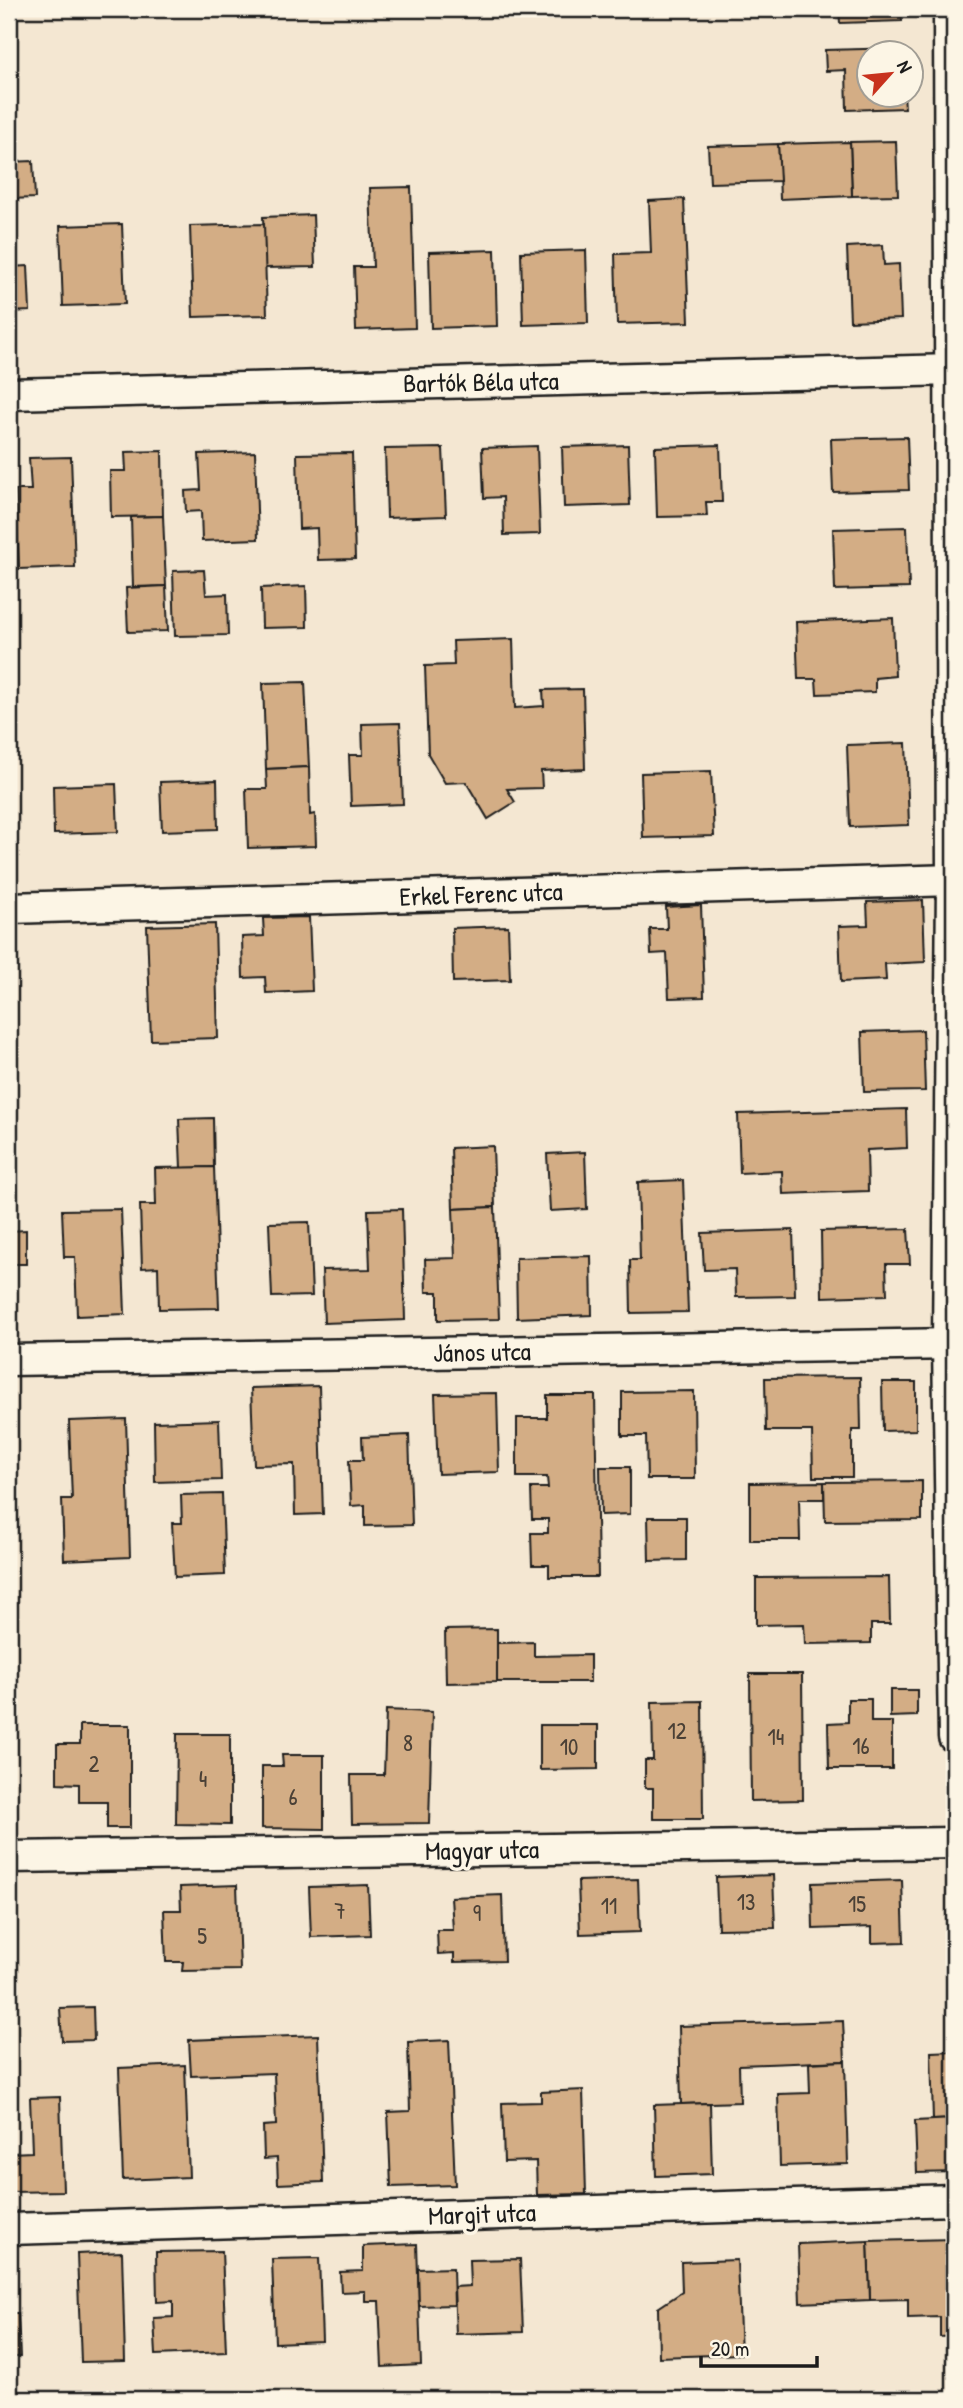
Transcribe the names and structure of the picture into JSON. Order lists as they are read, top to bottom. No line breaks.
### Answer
{"streets":{"street":["Bartók Béla utca","Erkel Ferenc utca","János utca","Magyar utca","Margit utca"]},"house_numbers":["12","14","8","16","10","2","4","6","13","15","11","7","9","5"],"scale_bar":"20 m","north":"top right"}
